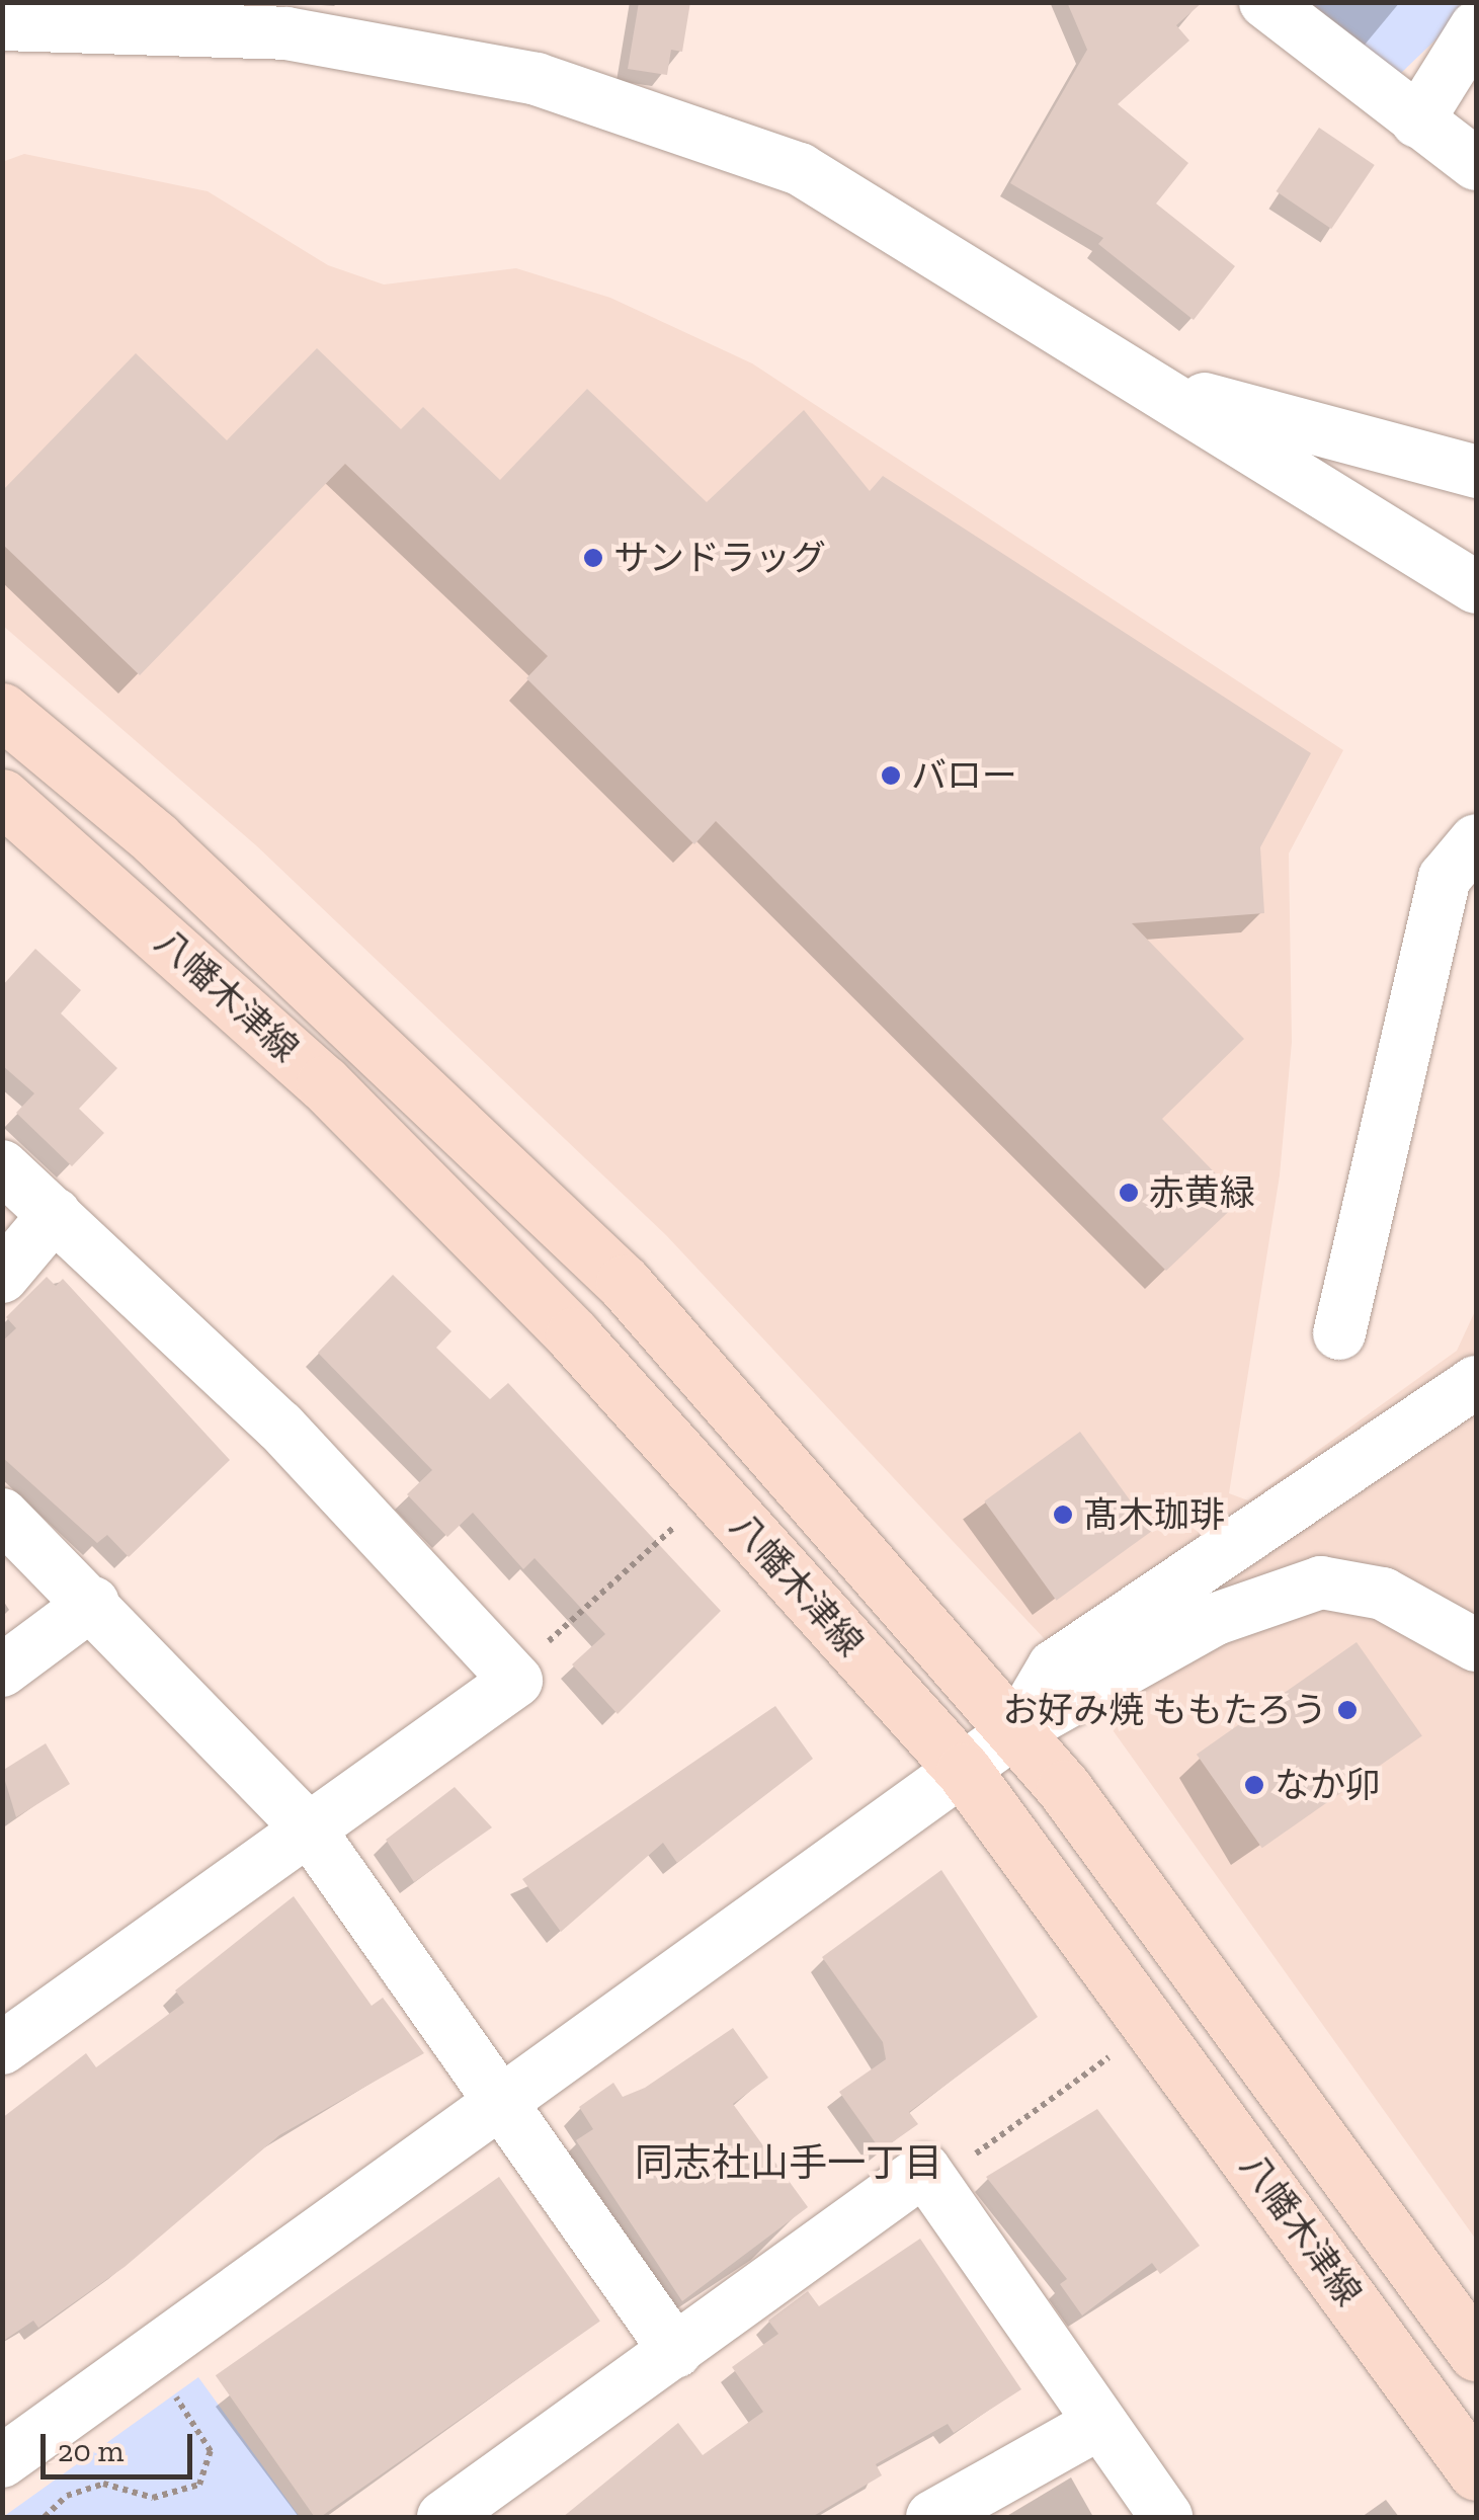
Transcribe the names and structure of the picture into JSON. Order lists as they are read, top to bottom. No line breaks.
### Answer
{"streets":{"main road":["八幡木津線"]},"districts":["同志社山手一丁目"],"places":["サンドラッグ","バロー","赤黄緑","髙木珈琲","お好み焼 ももたろう","なか卯"],"scale_bar":"20 m"}
